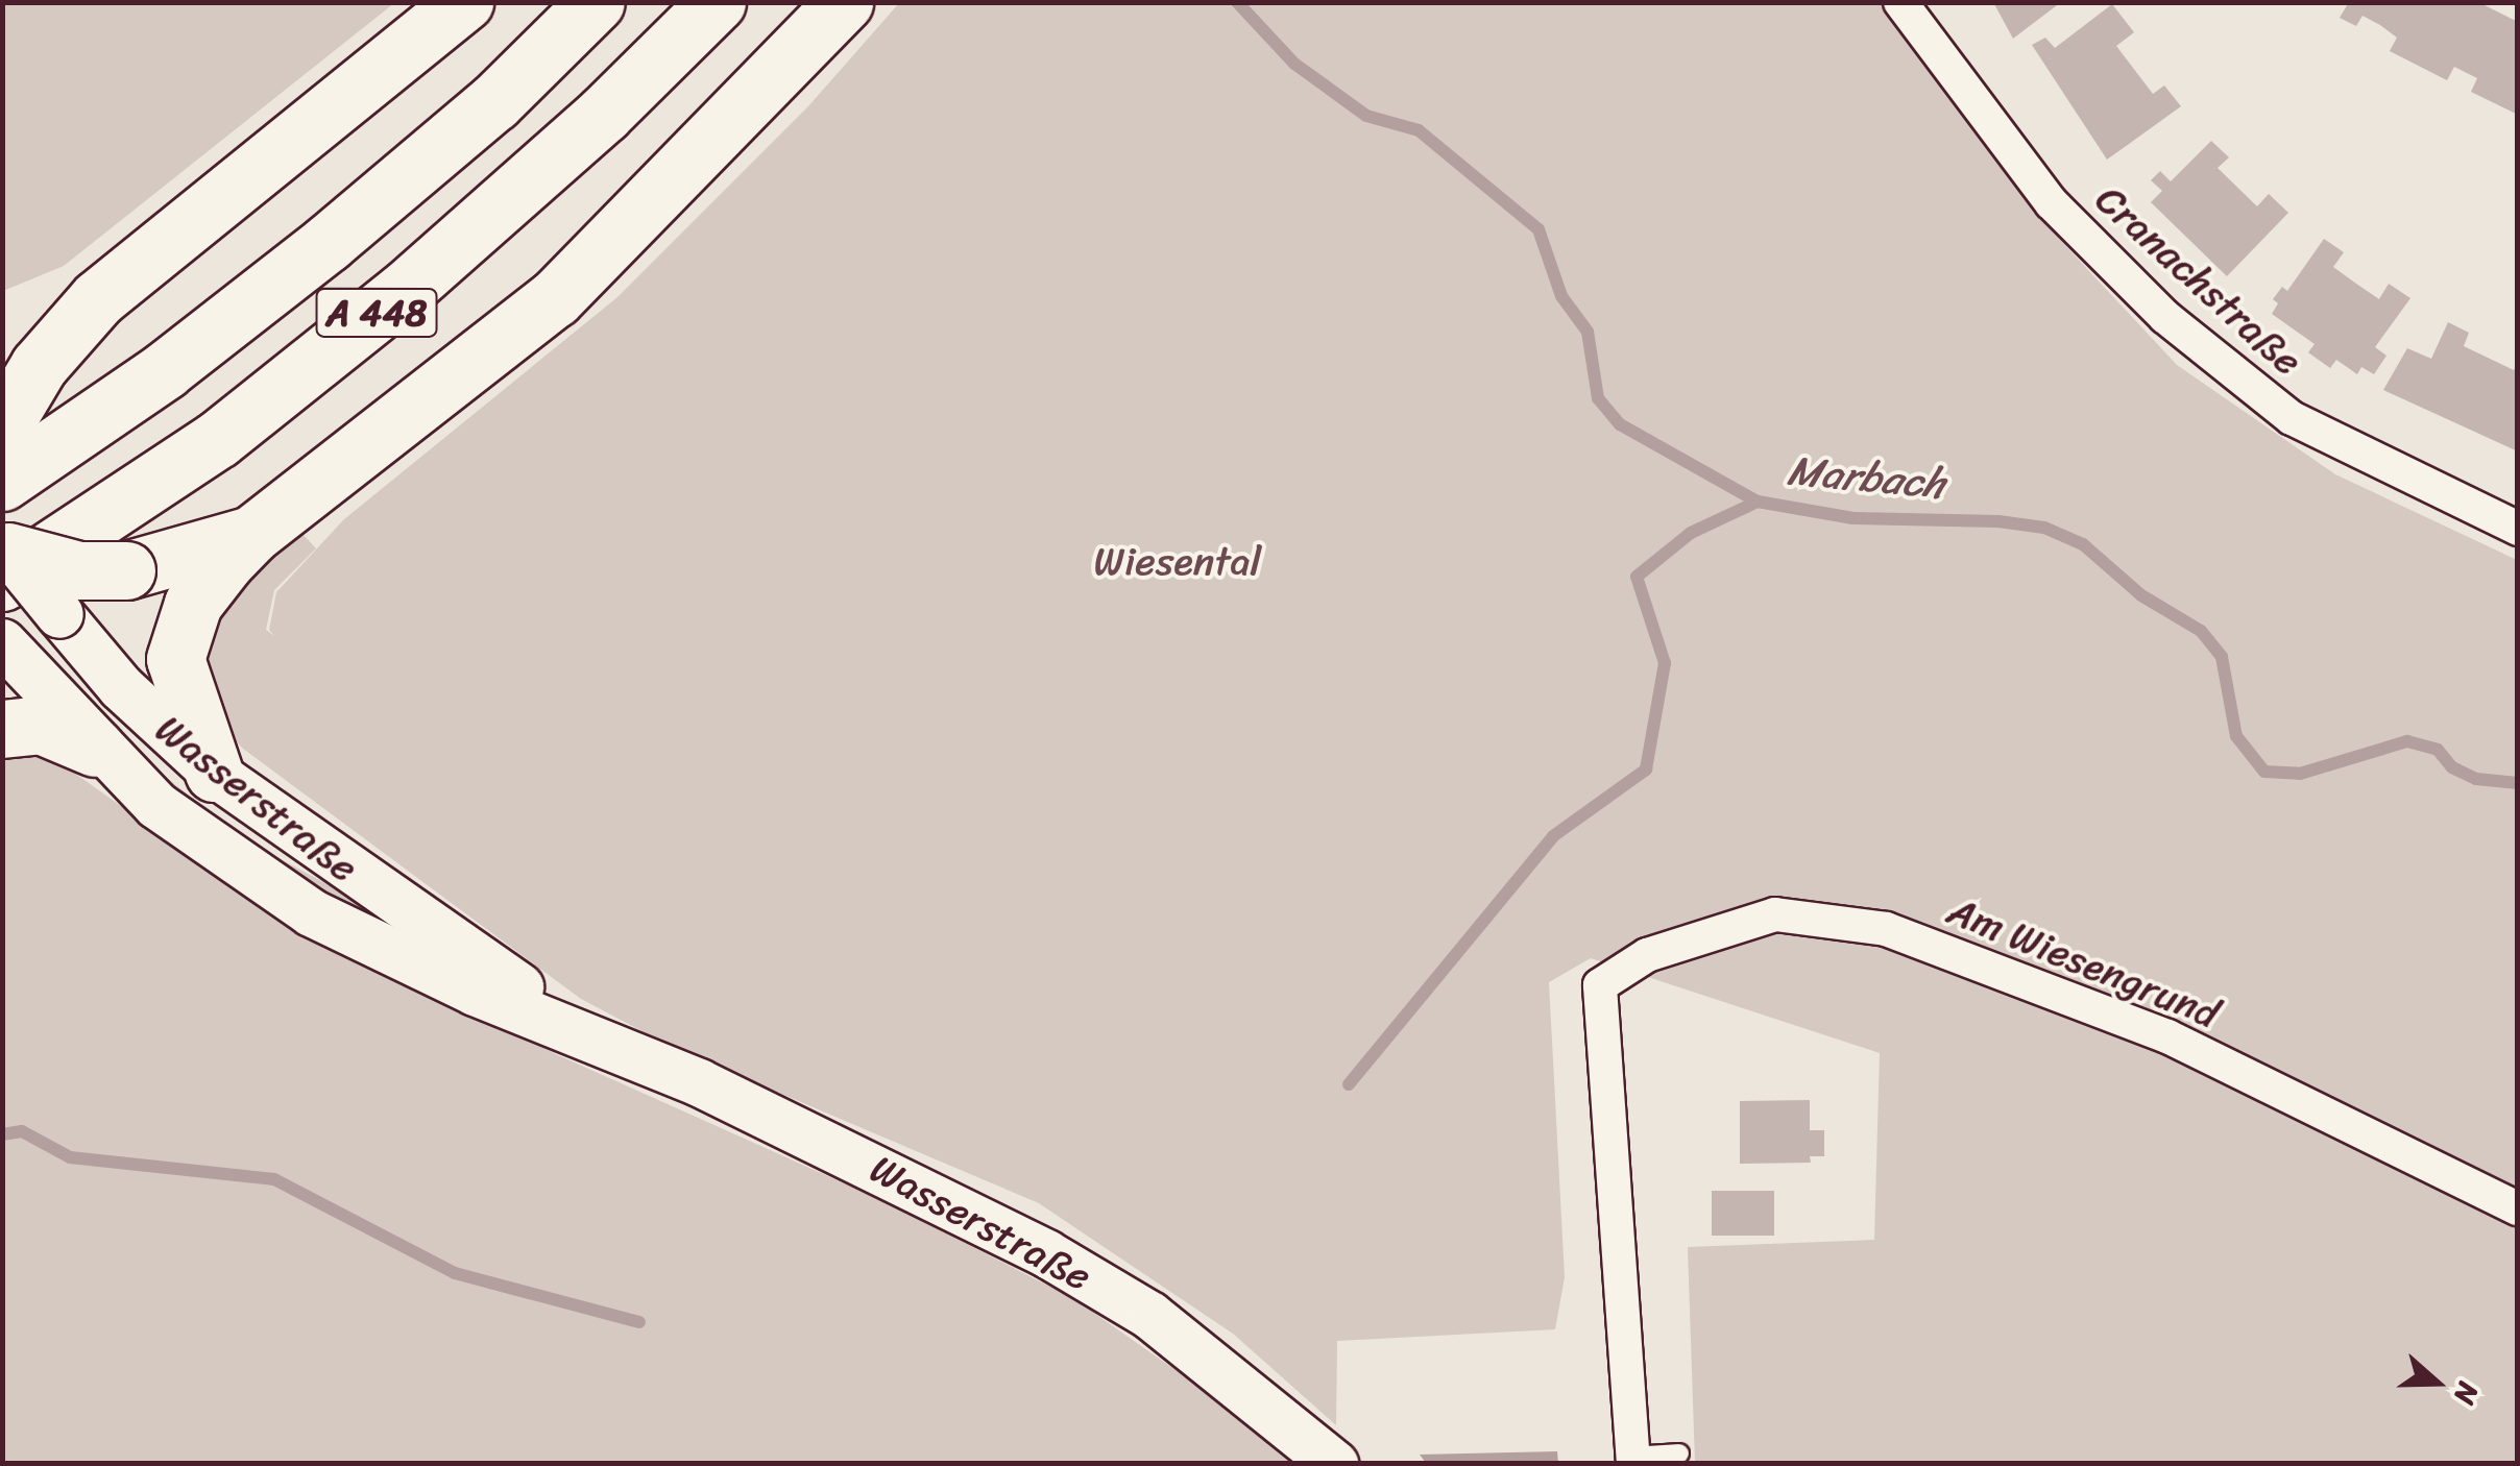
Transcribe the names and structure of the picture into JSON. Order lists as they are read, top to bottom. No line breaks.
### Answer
{"streets":{"highway":["A 448"],"main road":["Wasserstraße"],"street":["Cranachstraße","Am Wiesengrund"]},"crossings":[["A 448","Wasserstraße"]],"water":["Marbach"],"parks":["Wiesental"],"north":"right"}
